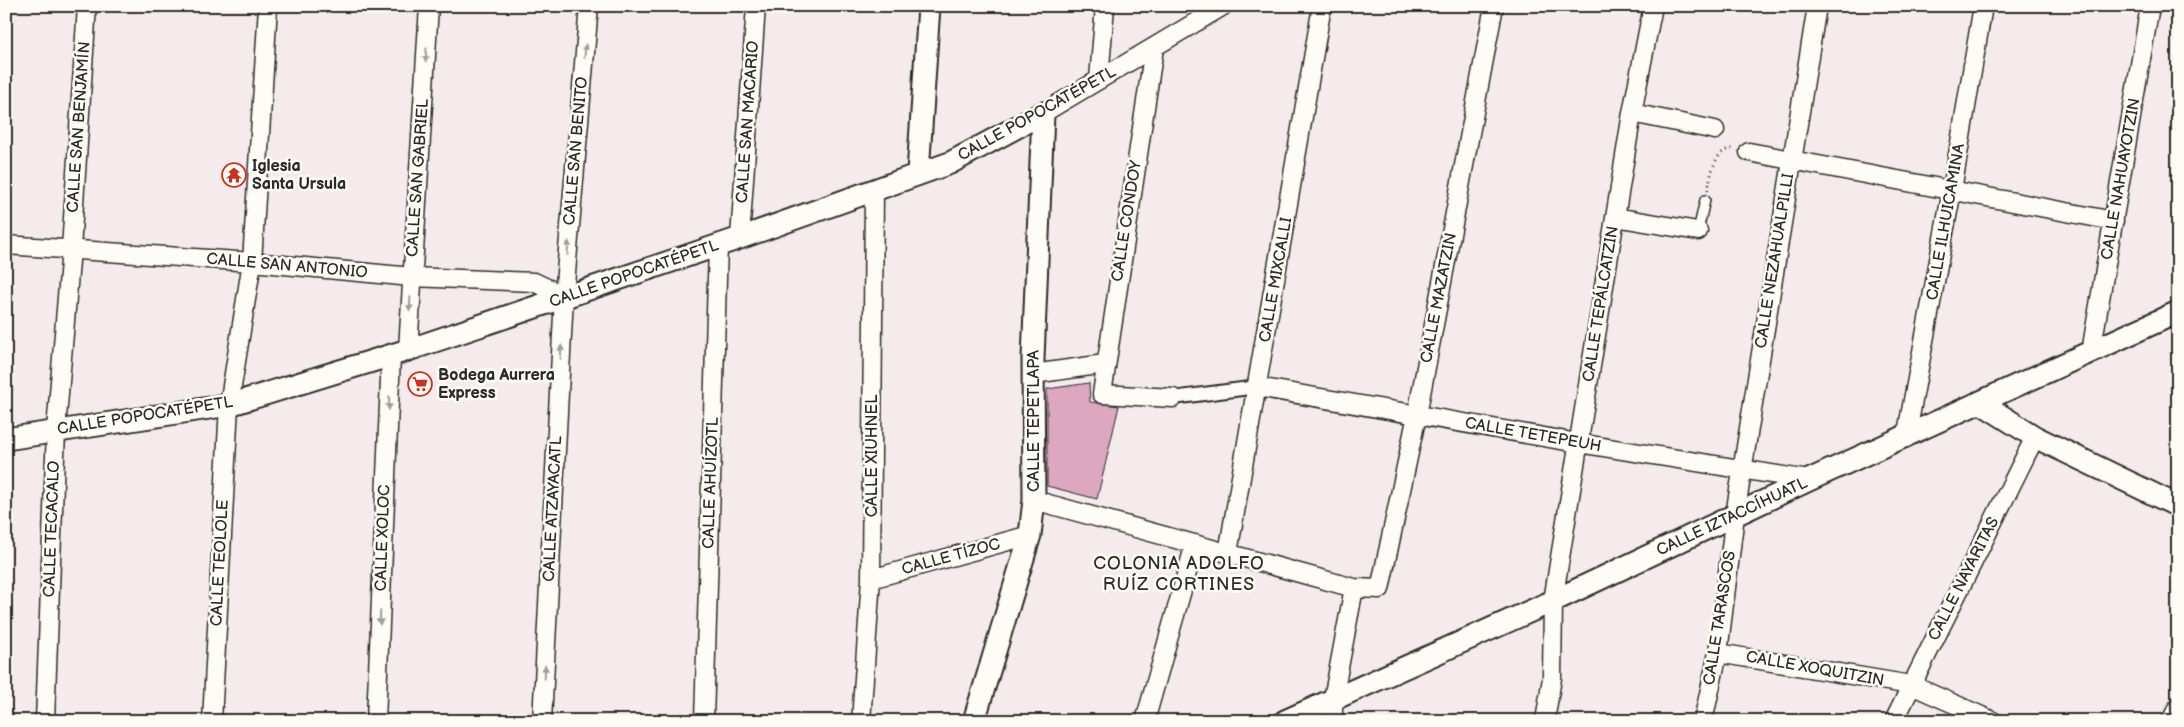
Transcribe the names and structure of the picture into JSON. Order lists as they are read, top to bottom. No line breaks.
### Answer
{"streets":{"street":["CALLE POPOCATÉPETL","CALLE SAN MACARIO","CALLE SAN BENJAMÍN","CALLE SAN BENITO","CALLE SAN GABRIEL","CALLE NAHUAYOTZIN","CALLE CONDOY","CALLE ILHUICAMINA","CALLE NEZAHUALPILLI","CALLE SAN ANTONIO","CALLE MIXCALLI","CALLE MAZATZIN","CALLE TEPÁLCATZIN","CALLE TEPETLAPA","CALLE TETEPEUH","CALLE XIUHNEL","CALLE AHUÍZOTL","CALLE ATZAYACATL","CALLE IZTACCÍHUATL","CALLE TECACALO","CALLE XOLOC","CALLE TÍZOC","CALLE TEOLOLE","CALLE NAYARITAS","CALLE TARASCOS","CALLE XOQUITZIN"]},"crossings":[["CALLE POPOCATÉPETL","CALLE SAN MACARIO"],["CALLE POPOCATÉPETL","CALLE SAN BENITO"],["CALLE POPOCATÉPETL","CALLE SAN GABRIEL"],["CALLE POPOCATÉPETL","CALLE CONDOY"],["CALLE POPOCATÉPETL","CALLE SAN ANTONIO"],["CALLE POPOCATÉPETL","CALLE TEPETLAPA"],["CALLE POPOCATÉPETL","CALLE XIUHNEL"],["CALLE POPOCATÉPETL","CALLE AHUÍZOTL"],["CALLE POPOCATÉPETL","CALLE ATZAYACATL"],["CALLE POPOCATÉPETL","CALLE TECACALO"],["CALLE POPOCATÉPETL","CALLE XOLOC"],["CALLE POPOCATÉPETL","CALLE TEOLOLE"],["CALLE SAN BENJAMÍN","CALLE SAN ANTONIO"],["CALLE SAN BENJAMÍN","CALLE TECACALO"],["CALLE SAN BENITO","CALLE SAN ANTONIO"],["CALLE SAN BENITO","CALLE ATZAYACATL"],["CALLE SAN GABRIEL","CALLE SAN ANTONIO"],["CALLE SAN GABRIEL","CALLE XOLOC"],["CALLE NAHUAYOTZIN","CALLE IZTACCÍHUATL"],["CALLE ILHUICAMINA","CALLE IZTACCÍHUATL"],["CALLE NEZAHUALPILLI","CALLE TETEPEUH"],["CALLE NEZAHUALPILLI","CALLE IZTACCÍHUATL"],["CALLE NEZAHUALPILLI","CALLE TARASCOS"],["CALLE SAN ANTONIO","CALLE ATZAYACATL"],["CALLE SAN ANTONIO","CALLE TECACALO"],["CALLE SAN ANTONIO","CALLE TEOLOLE"],["CALLE MIXCALLI","CALLE TETEPEUH"],["CALLE MAZATZIN","CALLE TETEPEUH"],["CALLE TEPÁLCATZIN","CALLE TETEPEUH"],["CALLE TEPÁLCATZIN","CALLE IZTACCÍHUATL"],["CALLE TEPETLAPA","CALLE TÍZOC"],["CALLE TETEPEUH","CALLE IZTACCÍHUATL"],["CALLE XIUHNEL","CALLE TÍZOC"],["CALLE IZTACCÍHUATL","CALLE TARASCOS"],["CALLE NAYARITAS","CALLE XOQUITZIN"],["CALLE TARASCOS","CALLE XOQUITZIN"]],"one_way":["CALLE SAN BENITO","CALLE SAN GABRIEL","CALLE ATZAYACATL","CALLE XOLOC"],"districts":["COLONIA ADOLFO RUÍZ CORTINES"],"places":{"temple":["Iglesia Santa Ursula"],"supermarket":["Bodega Aurrera Express"]}}
